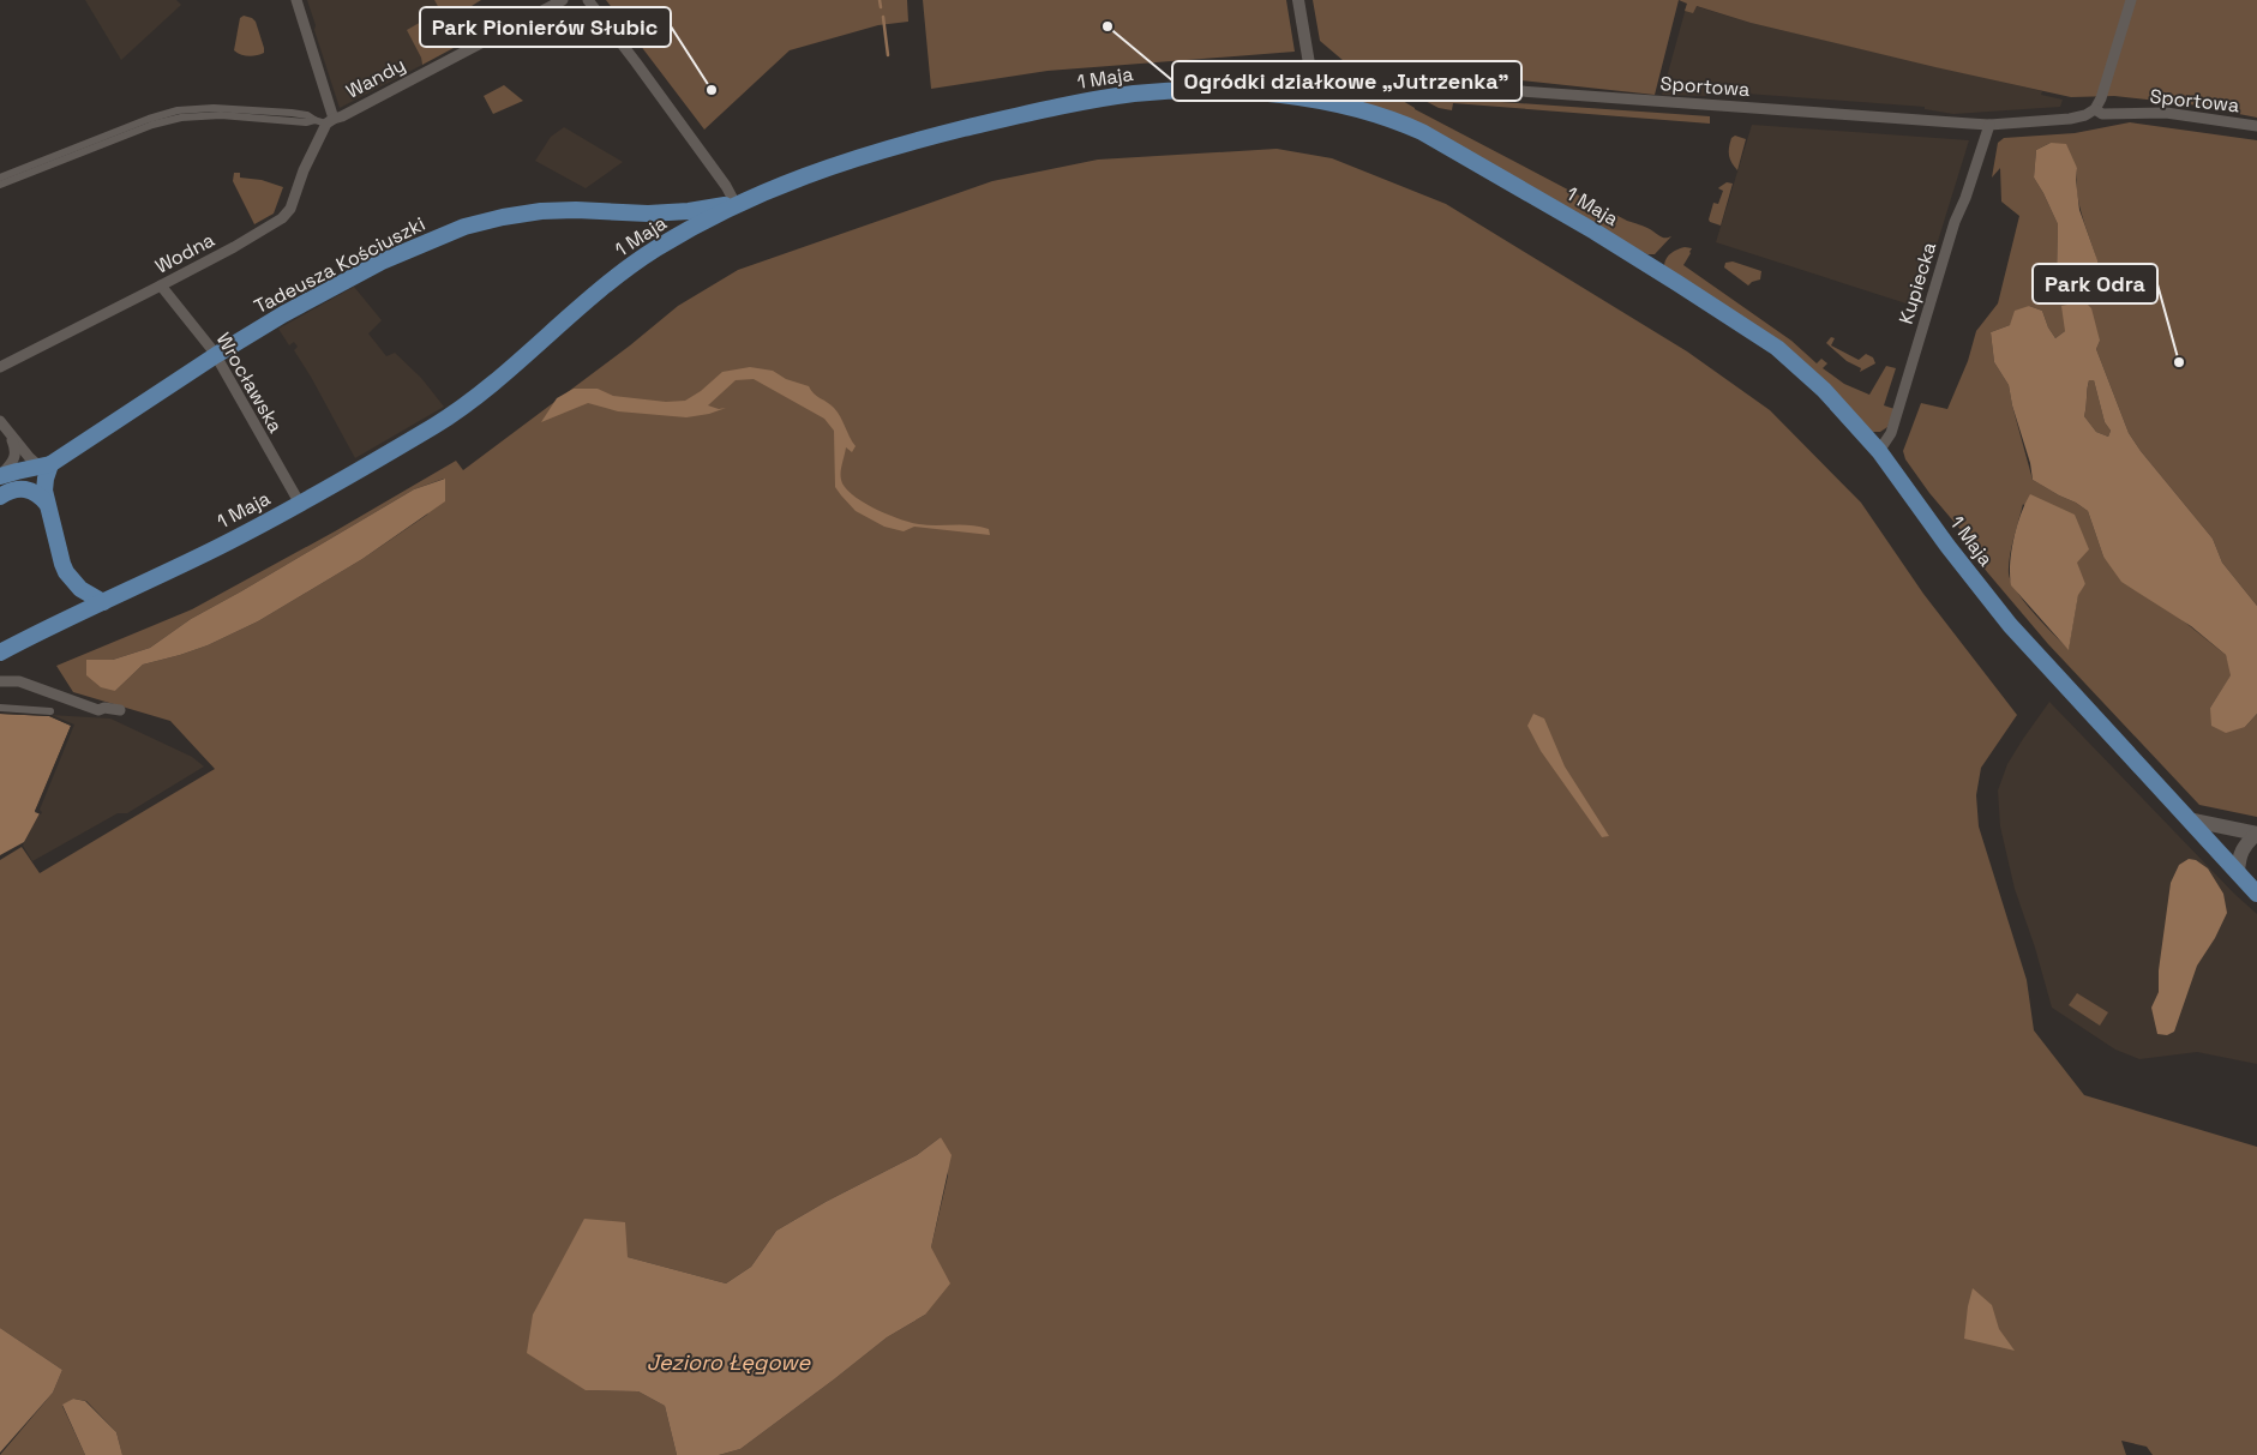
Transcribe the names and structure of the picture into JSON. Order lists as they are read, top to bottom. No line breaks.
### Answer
{"streets":{"main road":["1 Maja","Tadeusza Kościuszki"],"street":["Wandy","Sportowa","Wodna","Kupiecka","Wrocławska"]},"crossings":[["Wandy","Wodna"],["1 Maja","Tadeusza Kościuszki"],["1 Maja","Kupiecka"],["1 Maja","Wrocławska"],["Sportowa","Kupiecka"],["Wodna","Wrocławska"],["Tadeusza Kościuszki","Wrocławska"]],"water":["Jezioro Łęgowe"],"places":["Ogródki działkowe „Jutrzenka”","Park Pionierów Słubic","Park Odra"]}
